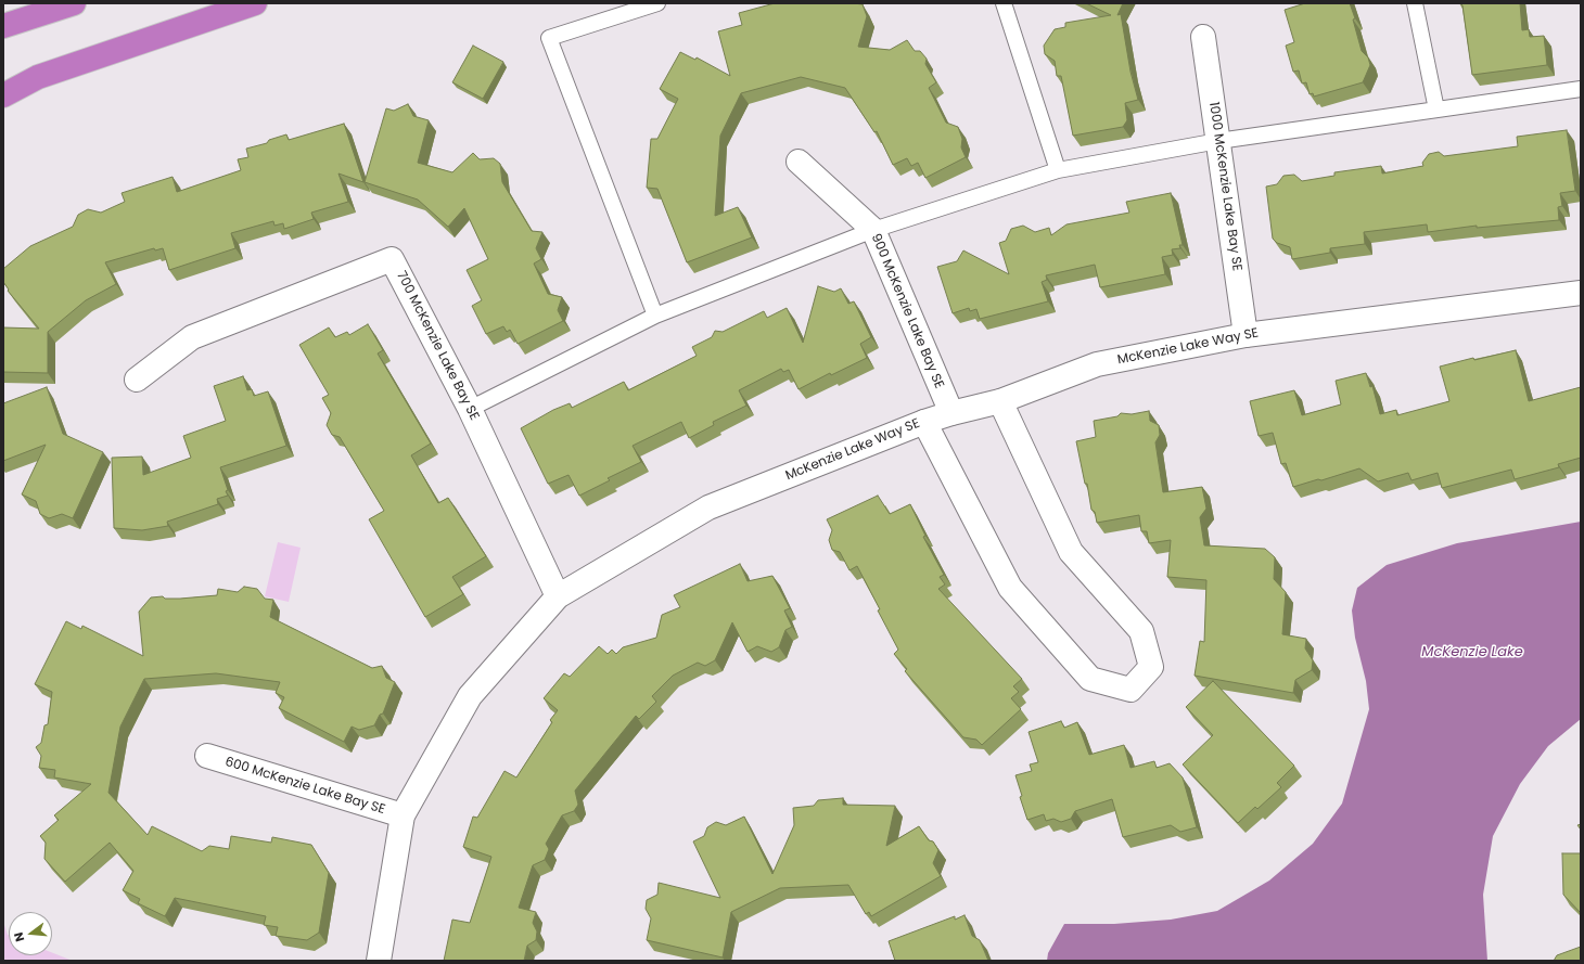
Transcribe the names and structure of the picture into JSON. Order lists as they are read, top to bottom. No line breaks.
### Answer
{"streets":{"street":["1000 McKenzie Lake Bay SE","900 McKenzie Lake Bay SE","700 McKenzie Lake Bay SE","McKenzie Lake Way SE","600 McKenzie Lake Bay SE"]},"crossings":[["1000 McKenzie Lake Bay SE","McKenzie Lake Way SE"],["900 McKenzie Lake Bay SE","McKenzie Lake Way SE"],["700 McKenzie Lake Bay SE","McKenzie Lake Way SE"],["McKenzie Lake Way SE","600 McKenzie Lake Bay SE"]],"water":["McKenzie Lake"],"north":"left"}
